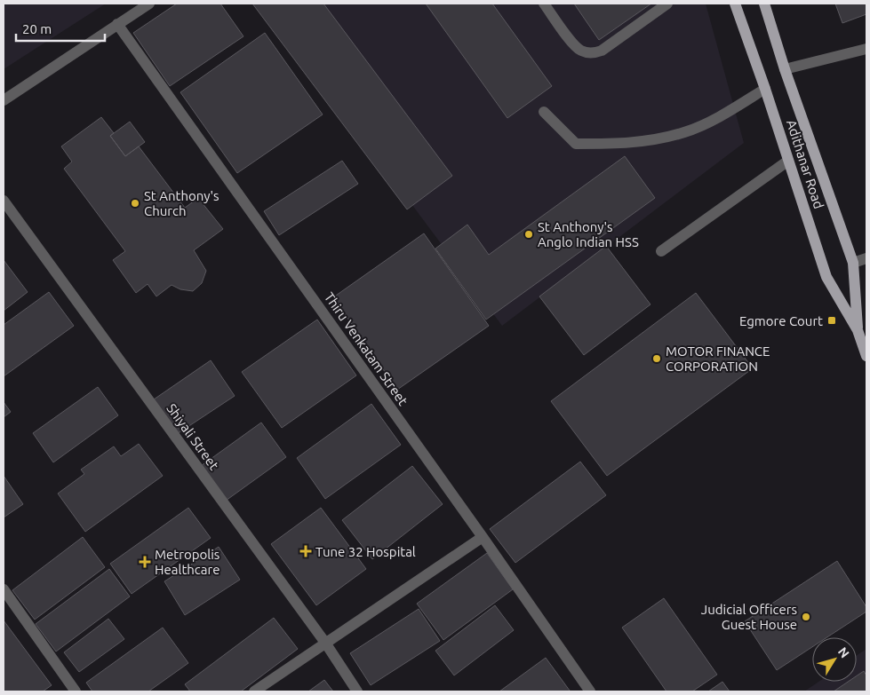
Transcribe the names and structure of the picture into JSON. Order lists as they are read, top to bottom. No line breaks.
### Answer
{"streets":{"main road":["Adithanar Road"],"street":["Thiru Venkatam Street","Shiyali Street"]},"places":{"other":["St Anthony's Church","St Anthony's Anglo Indian HSS","MOTOR FINANCE CORPORATION","Judicial Officers Guest House"],"transit":["Egmore Court"],"health":["Tune 32 Hospital","Metropolis Healthcare"]},"scale_bar":"20 m","north":"top right"}
